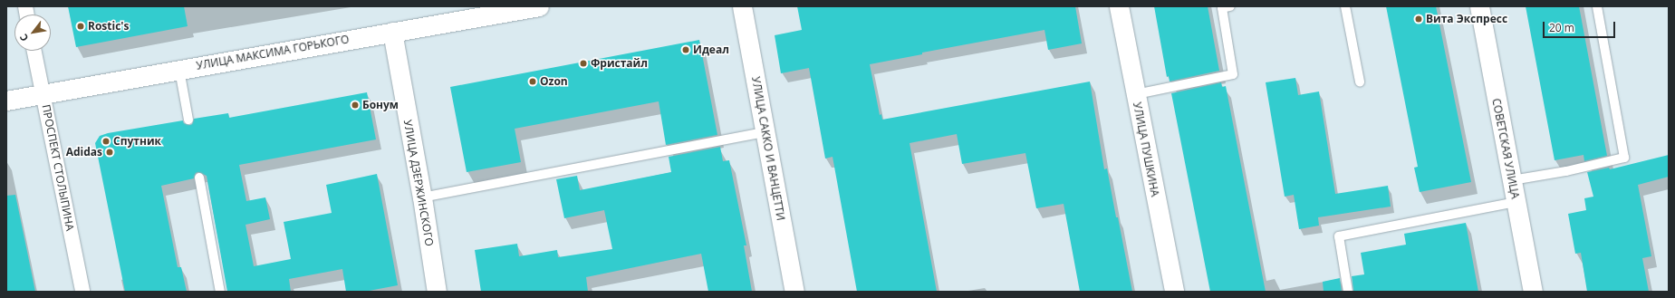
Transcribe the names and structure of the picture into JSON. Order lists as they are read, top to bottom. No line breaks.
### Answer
{"streets":{"street":["УЛИЦА МАКСИМА ГОРЬКОГО","УЛИЦА САККО И ВАНЦЕТТИ","СОВЕТСКАЯ УЛИЦА","УЛИЦА ПУШКИНА","ПРОСПЕКТ СТОЛЫПИНА","УЛИЦА ДЗЕРЖИНСКОГО"]},"crossings":[["УЛИЦА МАКСИМА ГОРЬКОГО","ПРОСПЕКТ СТОЛЫПИНА"],["УЛИЦА МАКСИМА ГОРЬКОГО","УЛИЦА ДЗЕРЖИНСКОГО"]],"places":["Вита Экспресс","Rostic's","Идеал","Фристайл","Ozon","Бонум","Спутник","Adidas"],"scale_bar":"20 m","north":"bottom left"}
